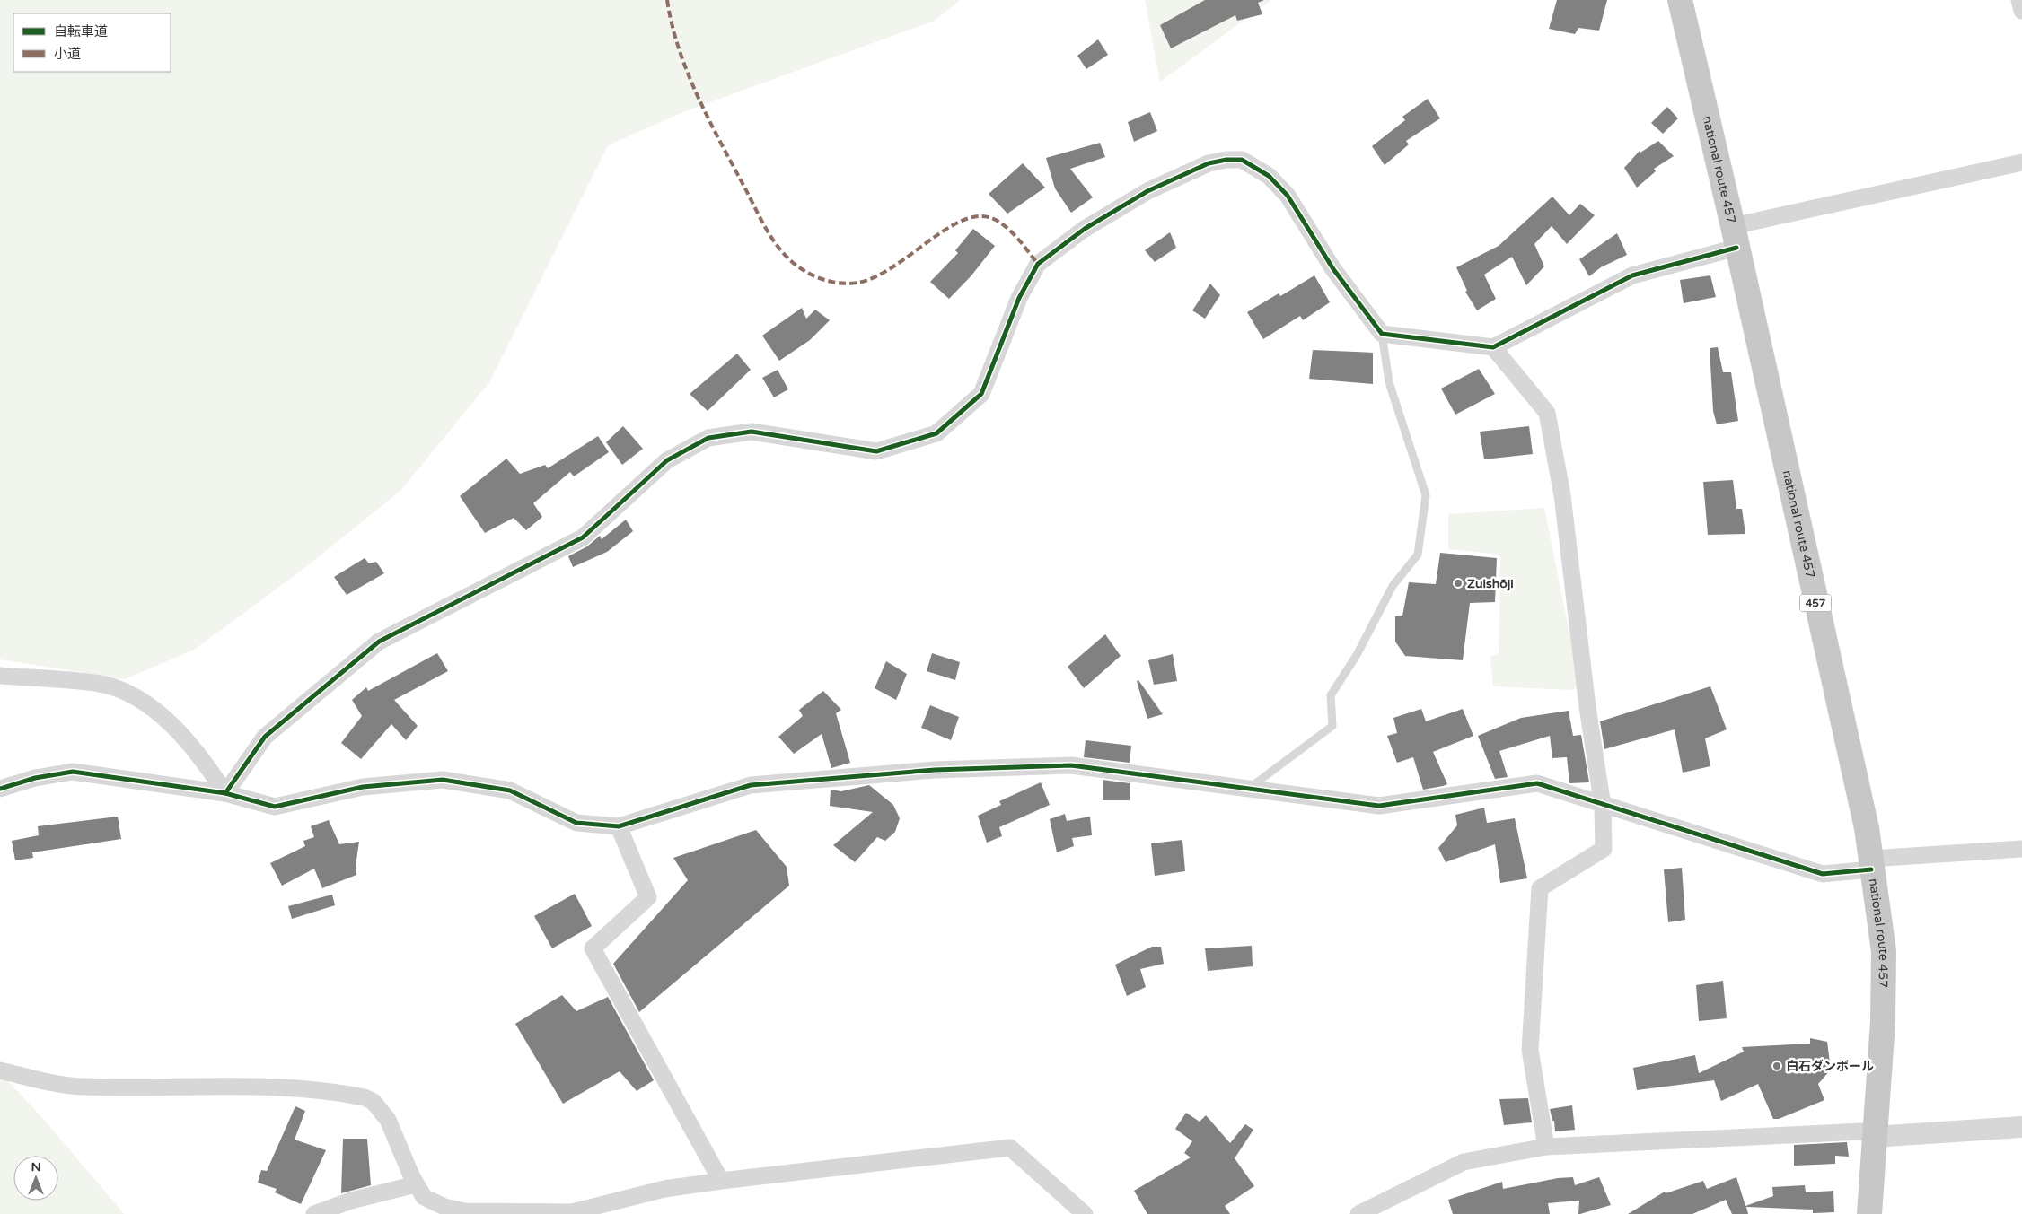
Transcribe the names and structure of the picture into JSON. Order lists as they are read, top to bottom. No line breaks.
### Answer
{"streets":{"highway":["national route 457","457"]},"places":["Zuishōji","白石ダンボール"],"legend":["自転車道","小道"],"north":"top"}
